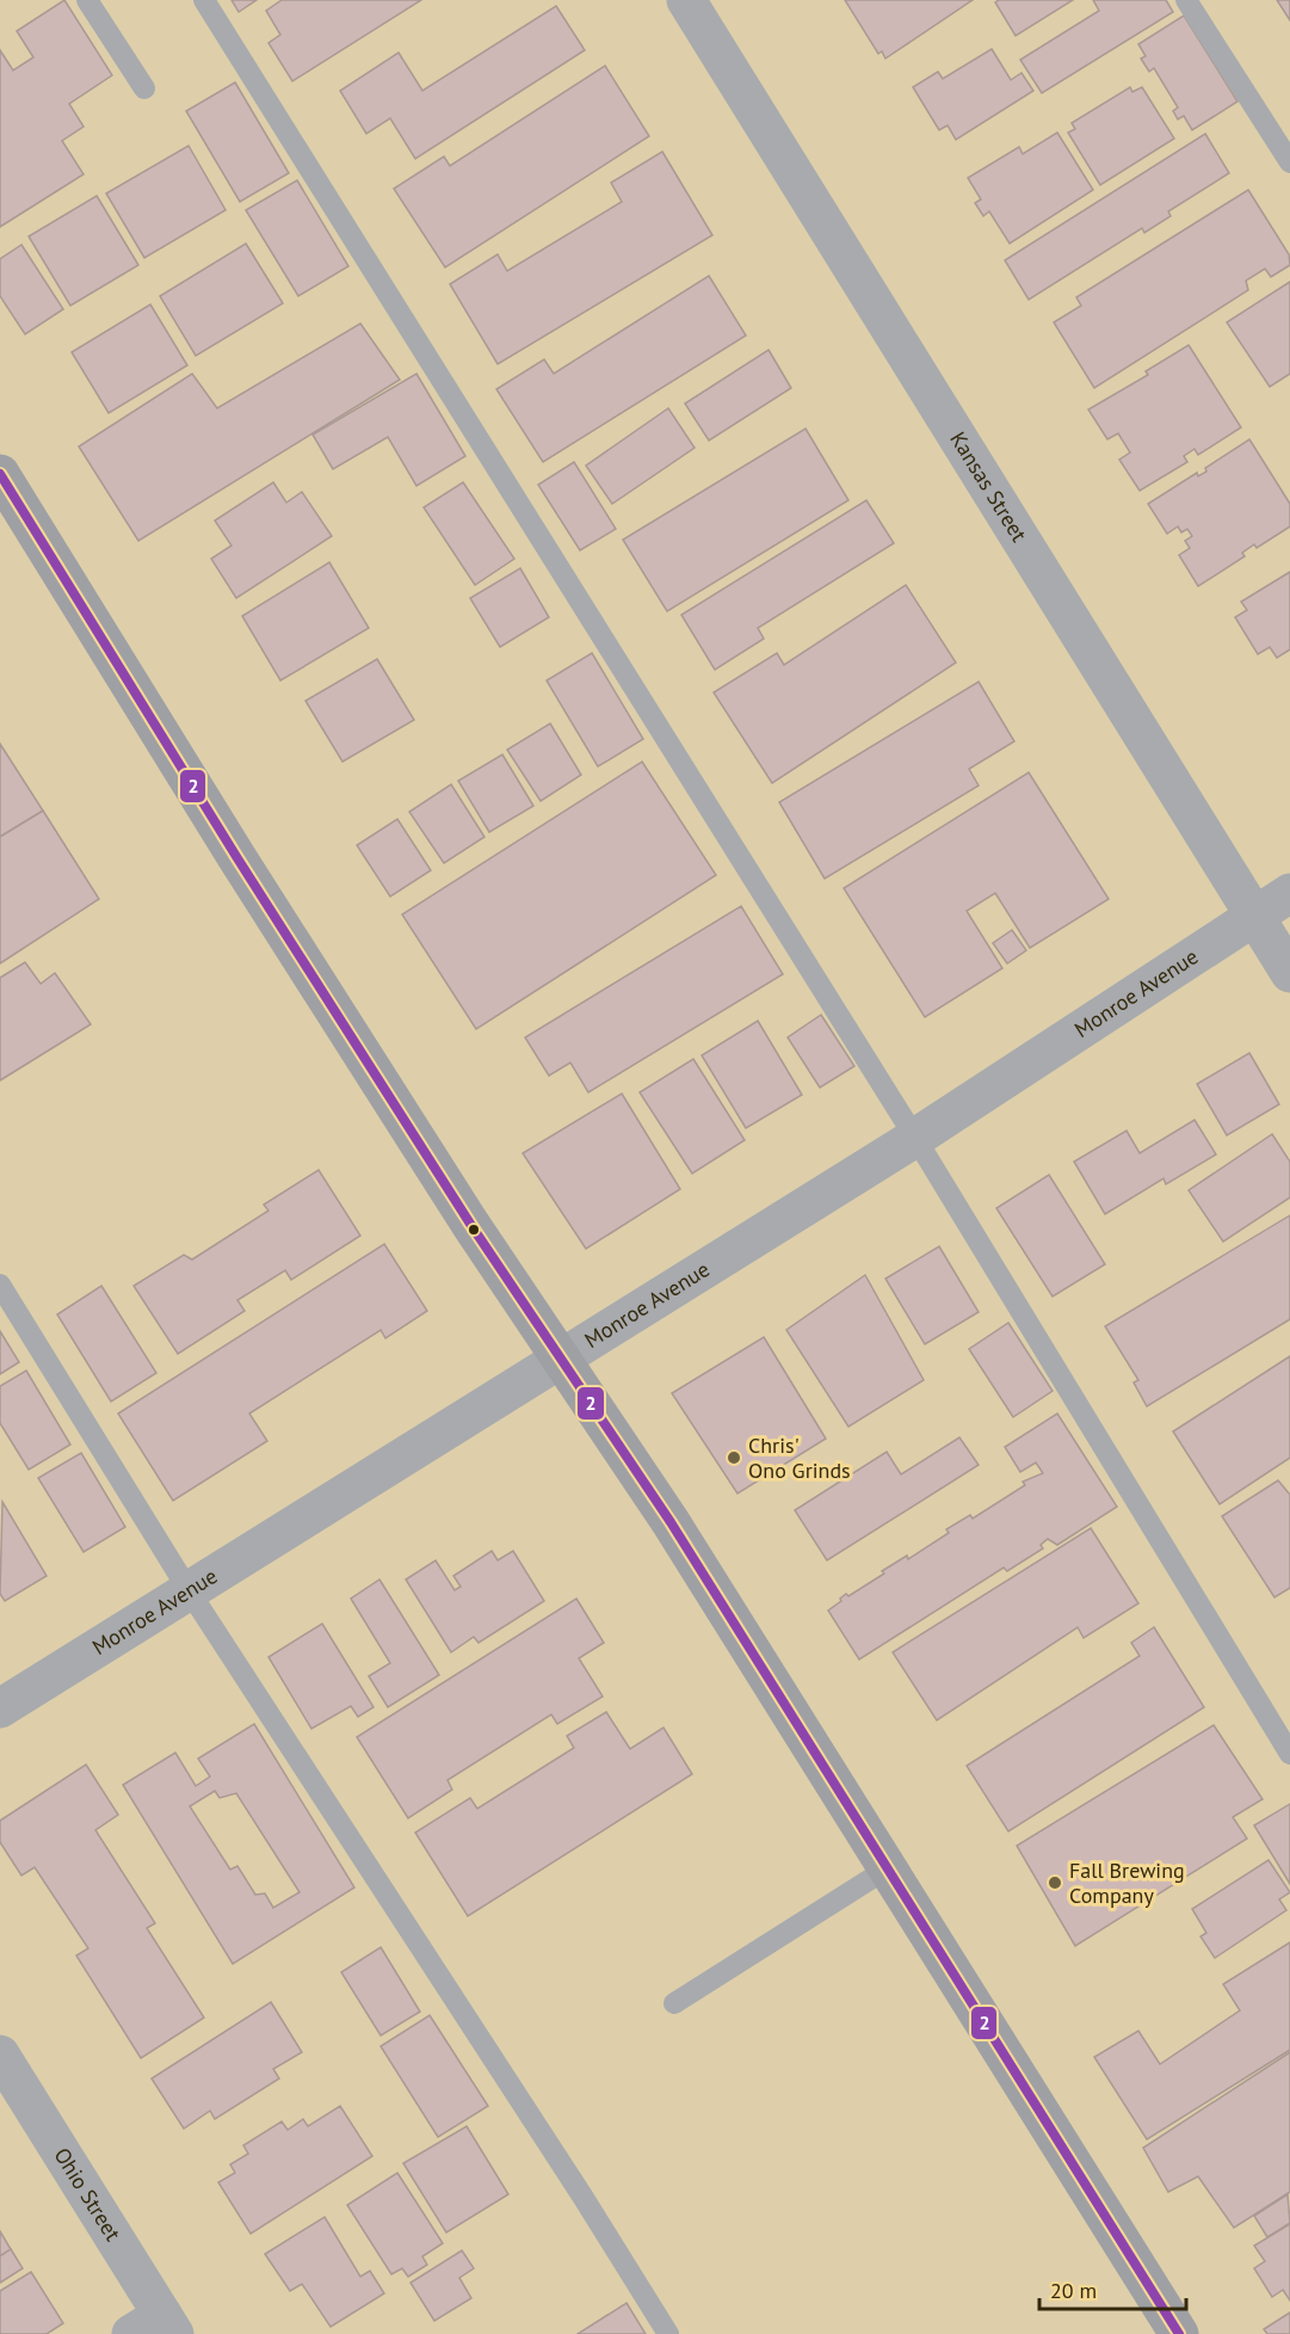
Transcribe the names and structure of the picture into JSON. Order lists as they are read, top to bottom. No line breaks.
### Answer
{"streets":{"street":["Kansas Street","Monroe Avenue","Ohio Street"]},"crossings":[["Kansas Street","Monroe Avenue"]],"places":["Chris' Ono Grinds","Fall Brewing Company"],"lines":["transit line 2"],"scale_bar":"20 m"}
